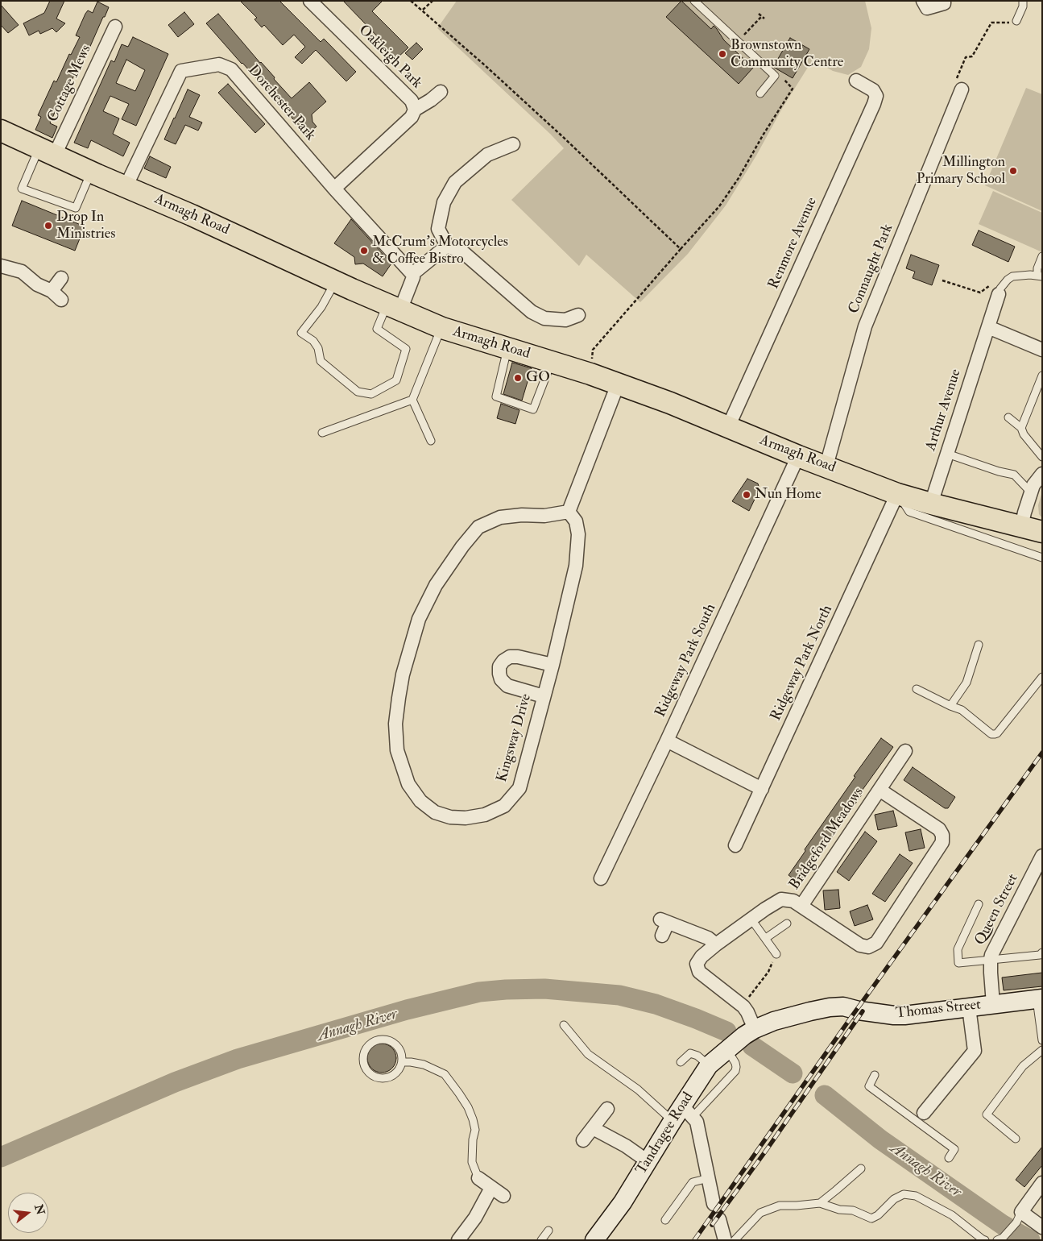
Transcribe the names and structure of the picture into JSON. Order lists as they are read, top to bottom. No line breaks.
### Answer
{"streets":{"main road":["Armagh Road","Thomas Street","Tandragee Road"],"street":["Oakleigh Park","Cottage Mews","Dorchester Park","Renmore Avenue","Connaught Park","Arthur Avenue","Ridgeway Park South","Ridgeway Park North","Kingsway Drive","Bridgeford Meadows","Queen Street"]},"crossings":[["Oakleigh Park","Dorchester Park"],["Cottage Mews","Armagh Road"],["Dorchester Park","Armagh Road"],["Armagh Road","Renmore Avenue"],["Armagh Road","Connaught Park"],["Armagh Road","Arthur Avenue"],["Armagh Road","Ridgeway Park South"],["Armagh Road","Ridgeway Park North"],["Bridgeford Meadows","Thomas Street"],["Bridgeford Meadows","Tandragee Road"],["Queen Street","Thomas Street"],["Thomas Street","Tandragee Road"]],"water":["Annagh River"],"places":["Brownstown Community Centre","Millington Primary School","Drop In Ministries","McCrum's Motorcycles & Coffee Bistro","GO","Nun Home"],"north":"right"}
